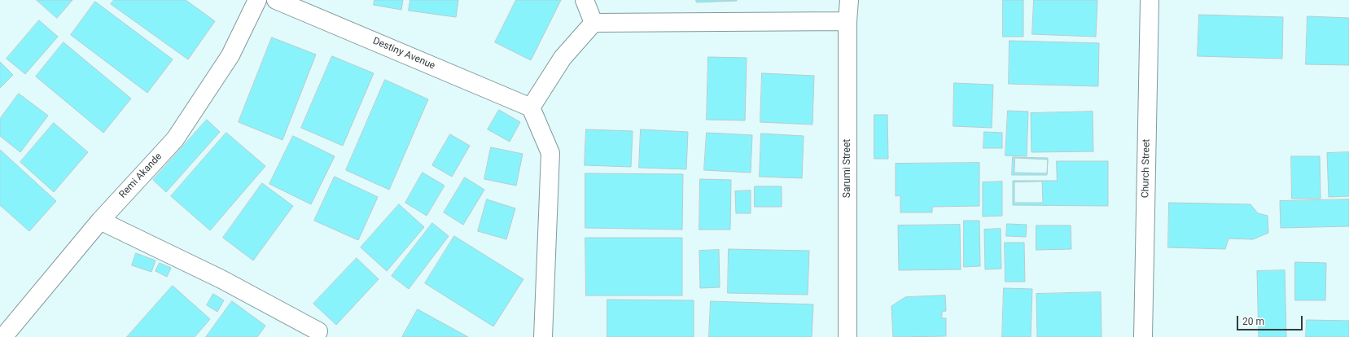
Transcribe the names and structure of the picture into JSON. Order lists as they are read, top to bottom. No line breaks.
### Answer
{"streets":{"street":["Destiny Avenue","Sarumi Street","Church Street","Remi Akande"]},"scale_bar":"20 m"}
